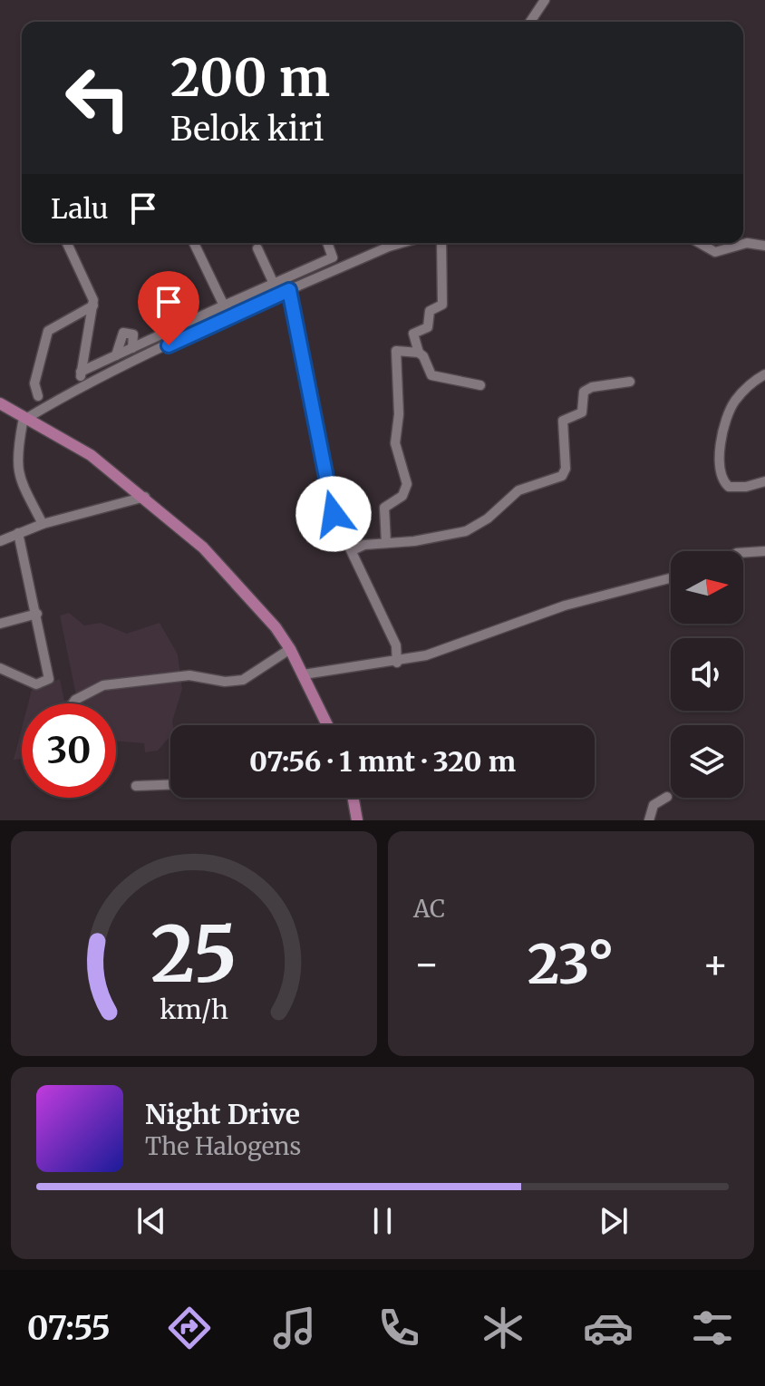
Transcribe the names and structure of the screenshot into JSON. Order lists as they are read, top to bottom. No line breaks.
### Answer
{"north":"right","page":{"turn":["200 m","Belok kiri"],"then":"Lalu","limit":"30","trip":"07:56 · 1 mnt · 320 m","tile":"AC","heat":["−","23°","+"],"song":["Night Drive","The Halogens"],"tabs":"07:55","gauge":["25","km/h"]}}
